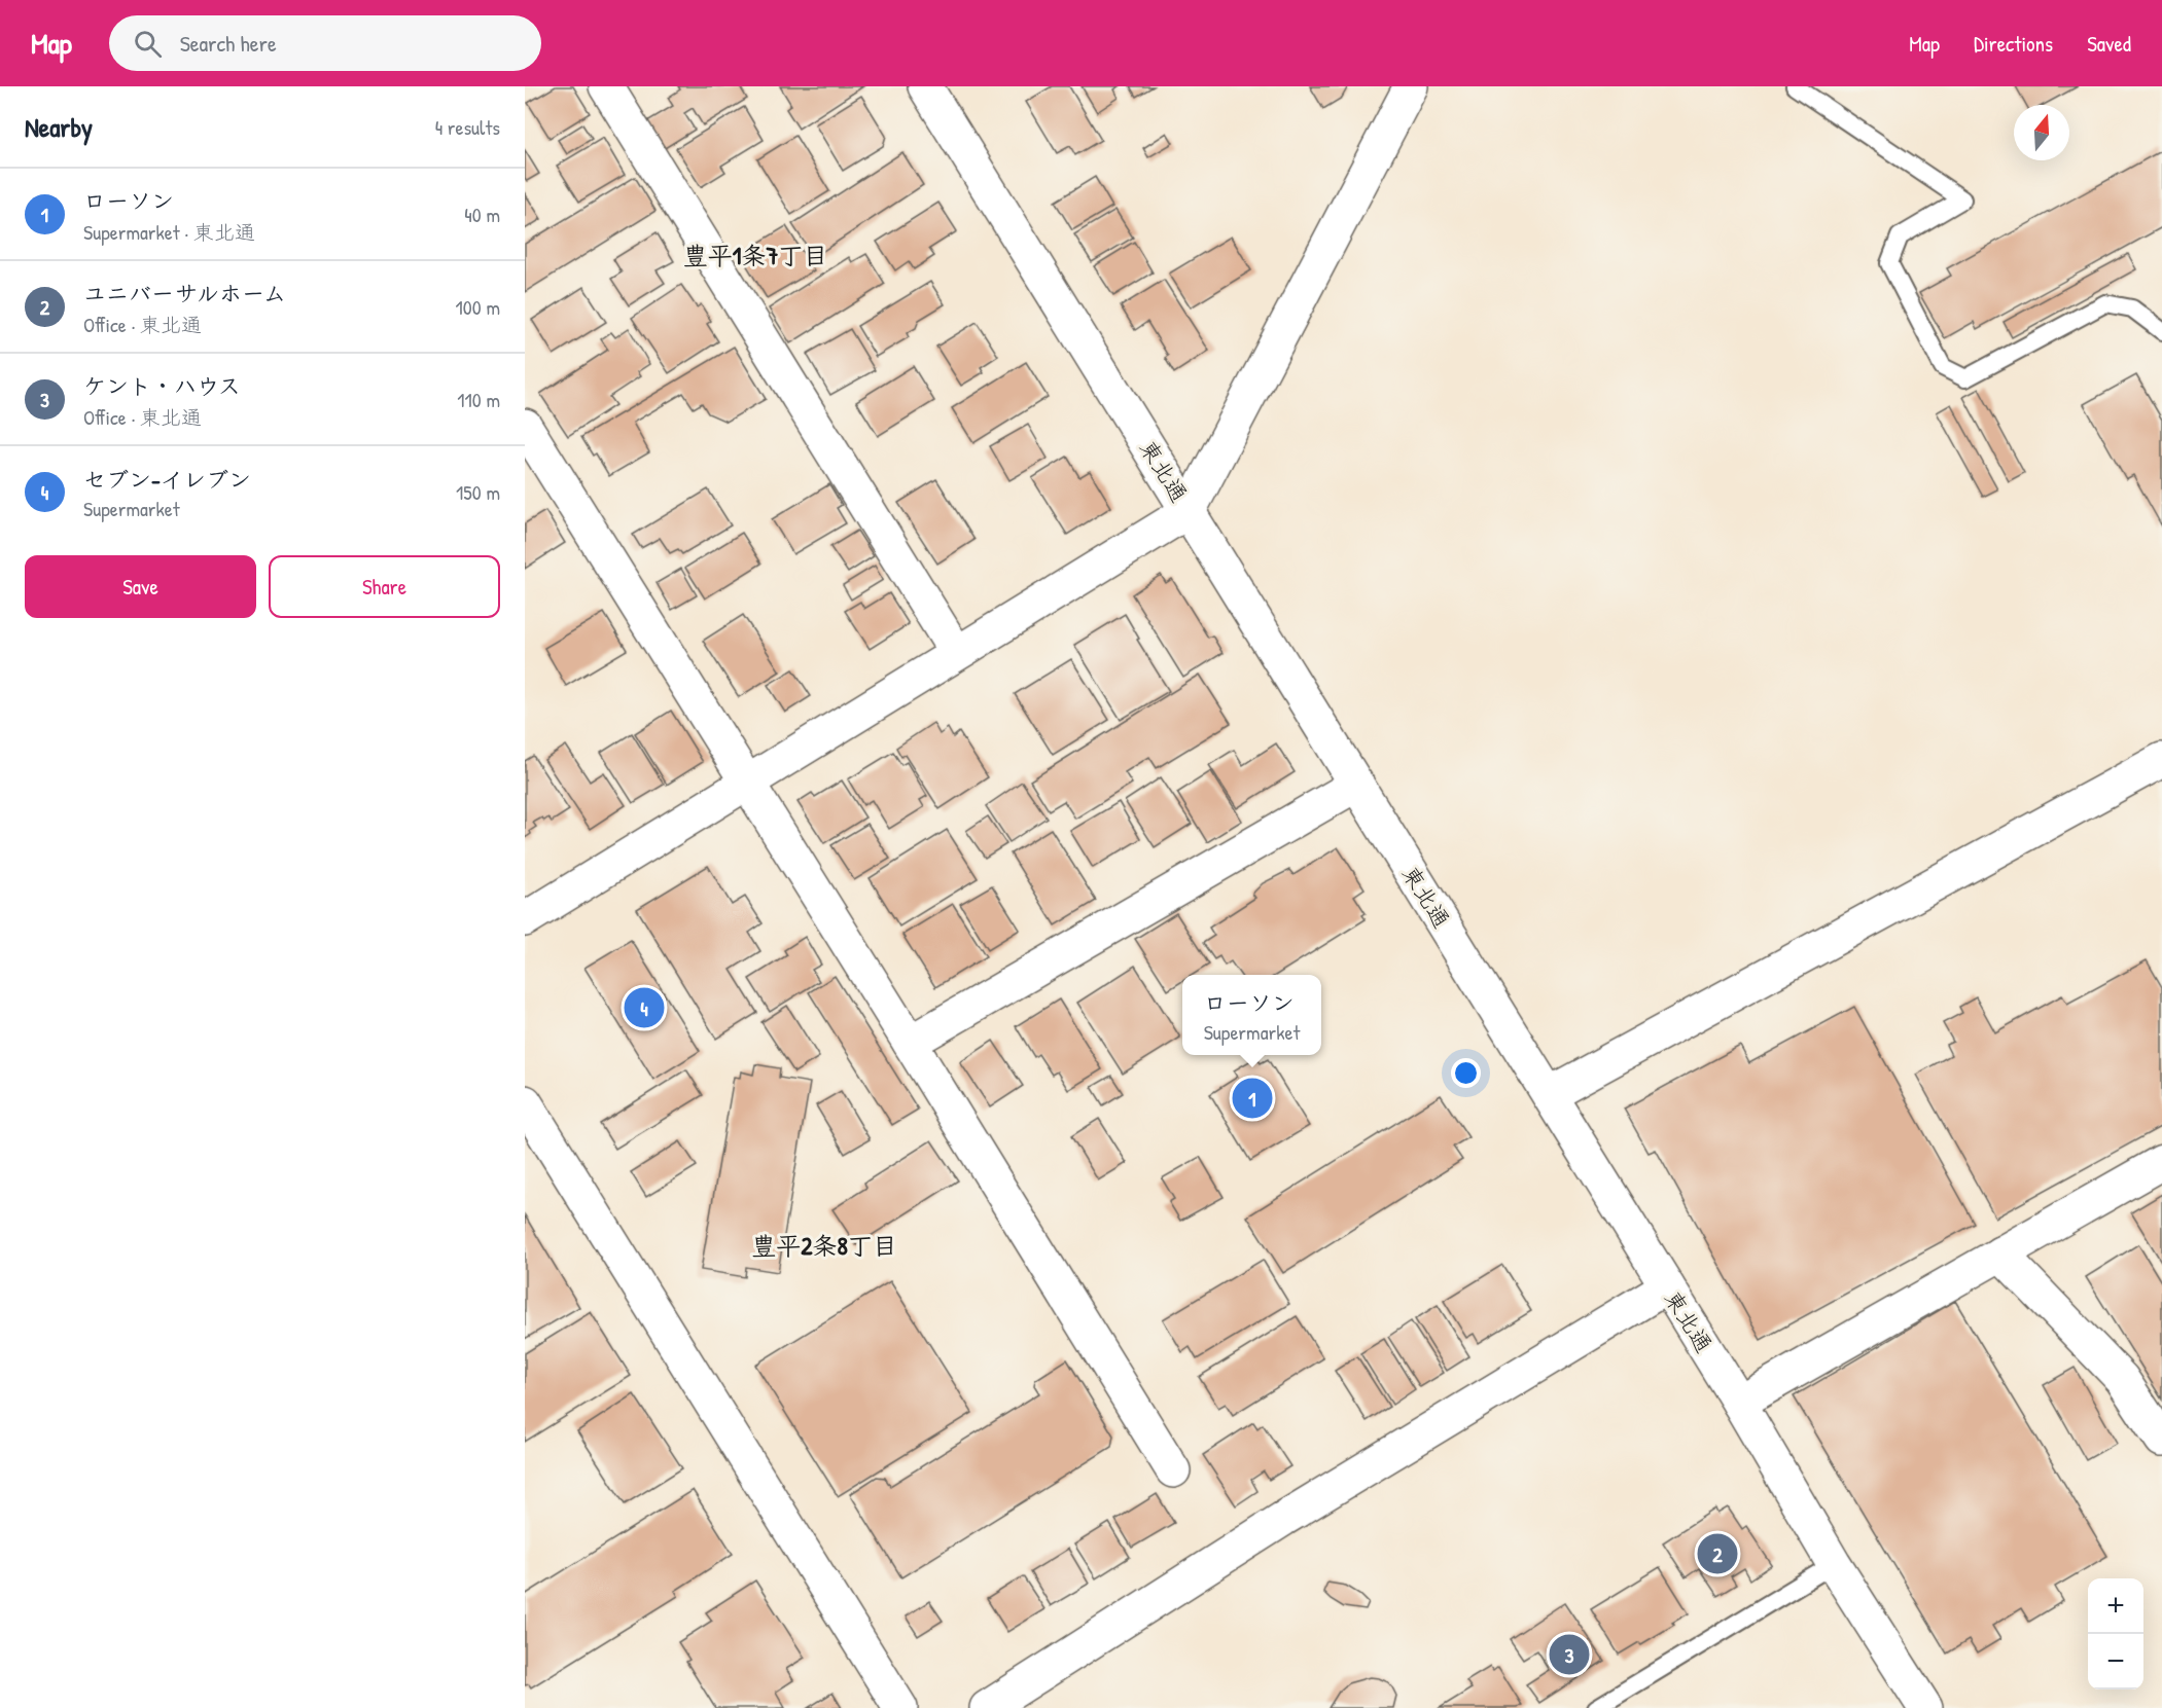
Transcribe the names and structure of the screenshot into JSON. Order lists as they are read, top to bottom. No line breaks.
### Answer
{"streets":{"street":["東北通"]},"districts":["豊平1条7丁目","豊平2条8丁目"],"north":"top","page":{"header":"Map","search":"Search here","nav":["Map","Directions","Saved"],"heading":["Nearby","4 results"],"list":[{"mark":"1","name":"ローソン","note":"Supermarket · 東北通","value":"40 m"},{"mark":"2","name":"ユニバーサルホーム","note":"Office · 東北通","value":"100 m"},{"mark":"3","name":"ケント・ハウス","note":"Office · 東北通","value":"110 m"},{"mark":"4","name":"セブン-イレブン","note":"Supermarket","value":"150 m"}],"buttons":["Save","Share"],"popup":["ローソン","Supermarket"],"pins":["4","1","2","3"],"map_buttons":["+","−"]}}
